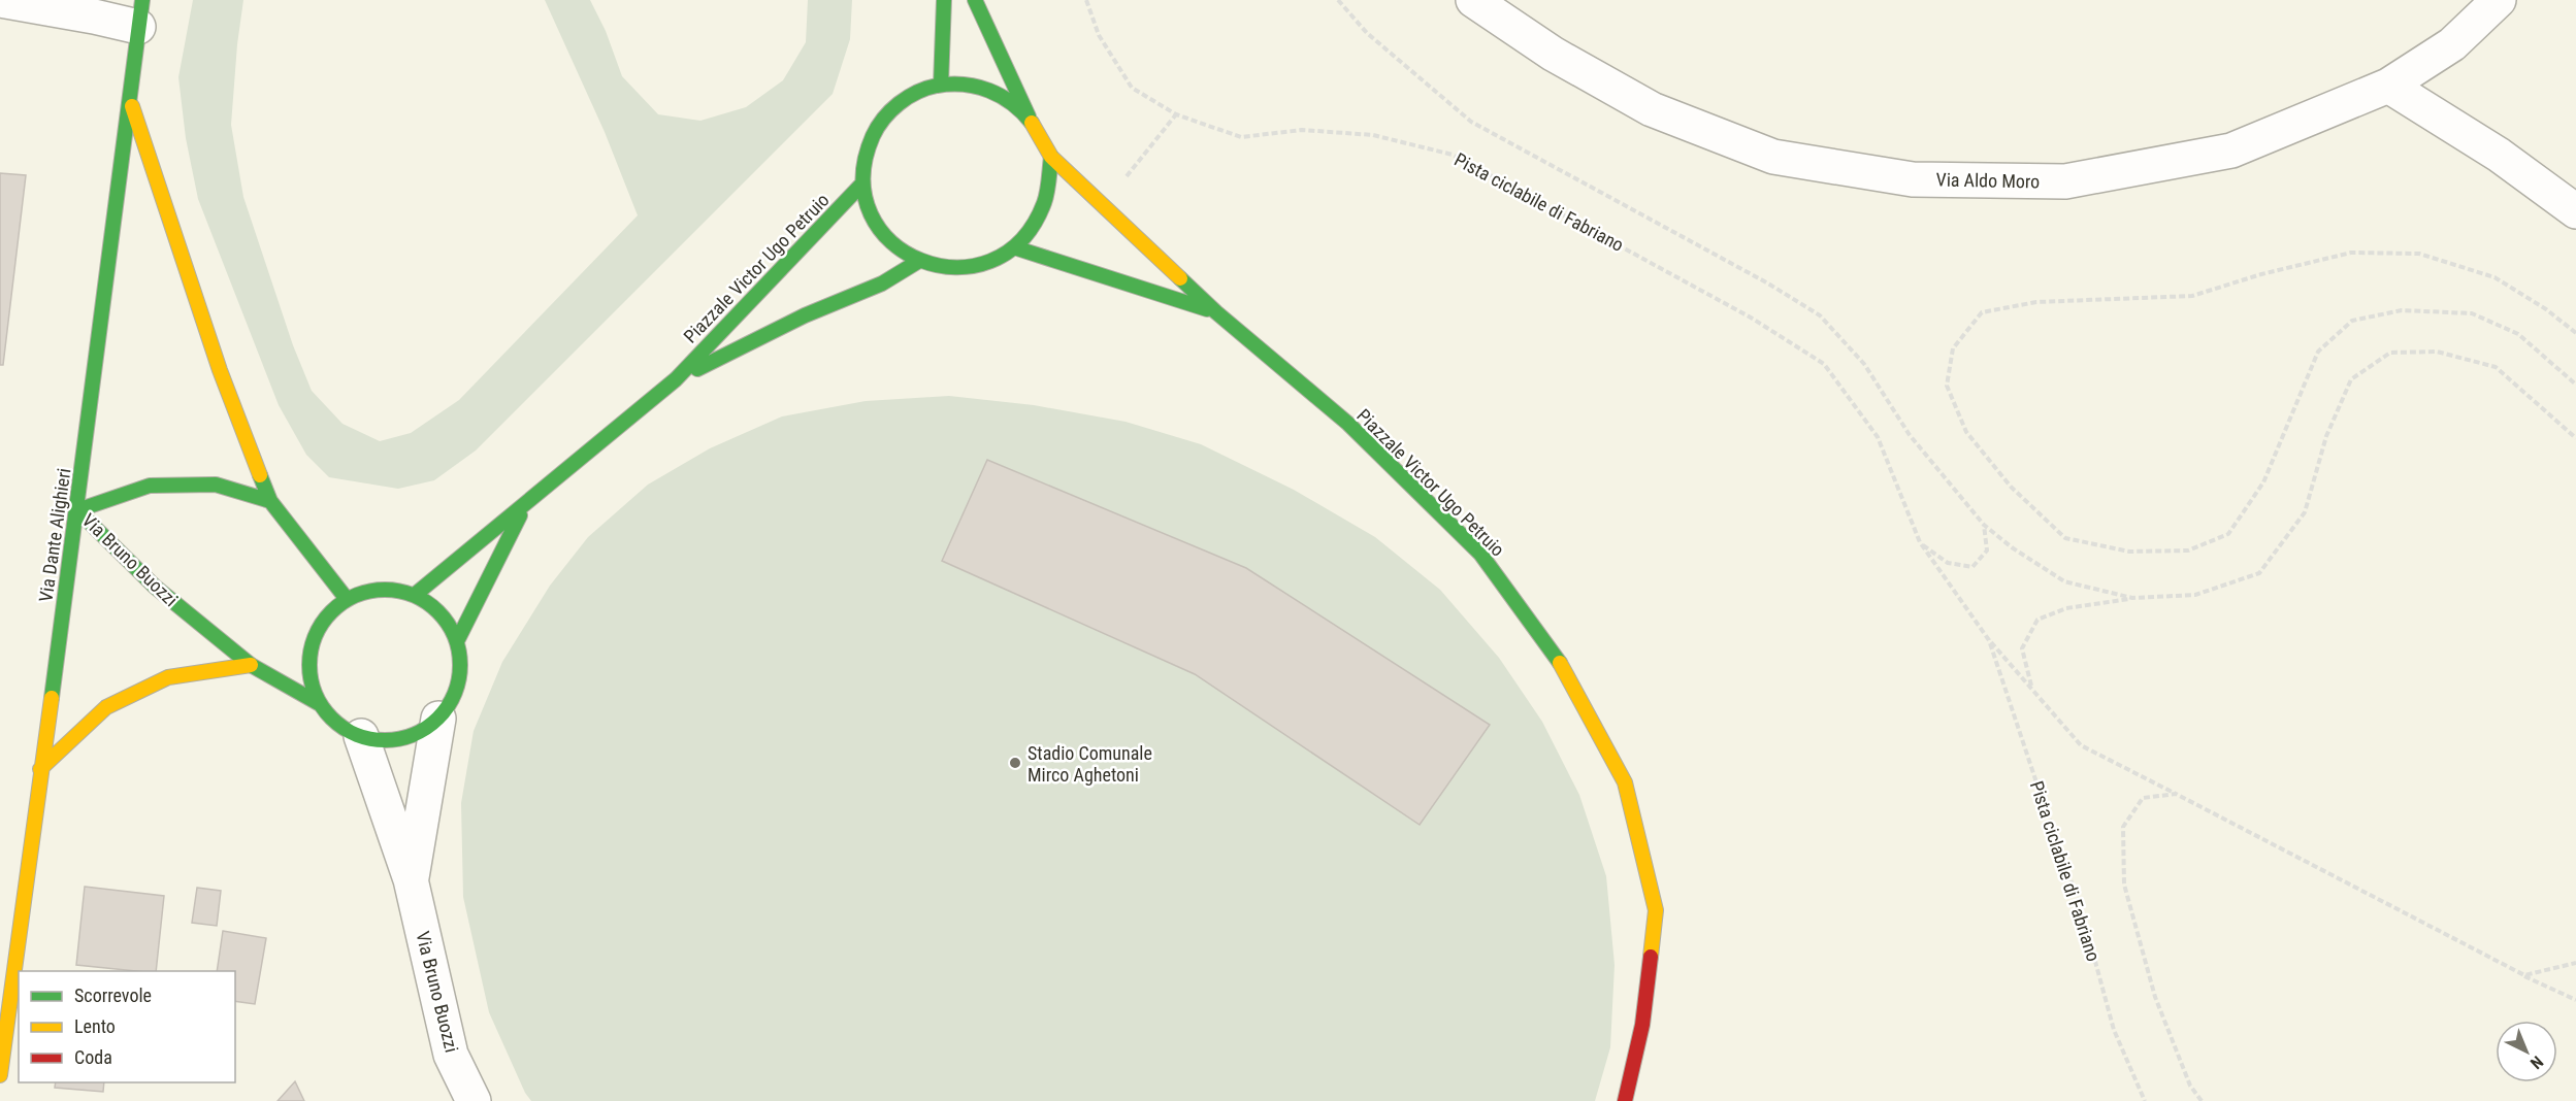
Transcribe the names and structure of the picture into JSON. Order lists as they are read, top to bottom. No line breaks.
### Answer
{"streets":{"street":["Via Aldo Moro","Piazzale Victor Ugo Petruio","Via Dante Alighieri","Via Bruno Buozzi"],"path":["Pista ciclabile di Fabriano"]},"crossings":[["Piazzale Victor Ugo Petruio","Via Bruno Buozzi"],["Via Dante Alighieri","Via Bruno Buozzi"]],"places":["Stadio Comunale Mirco Aghetoni"],"legend":["Scorrevole","Lento","Coda"],"north":"bottom right"}
